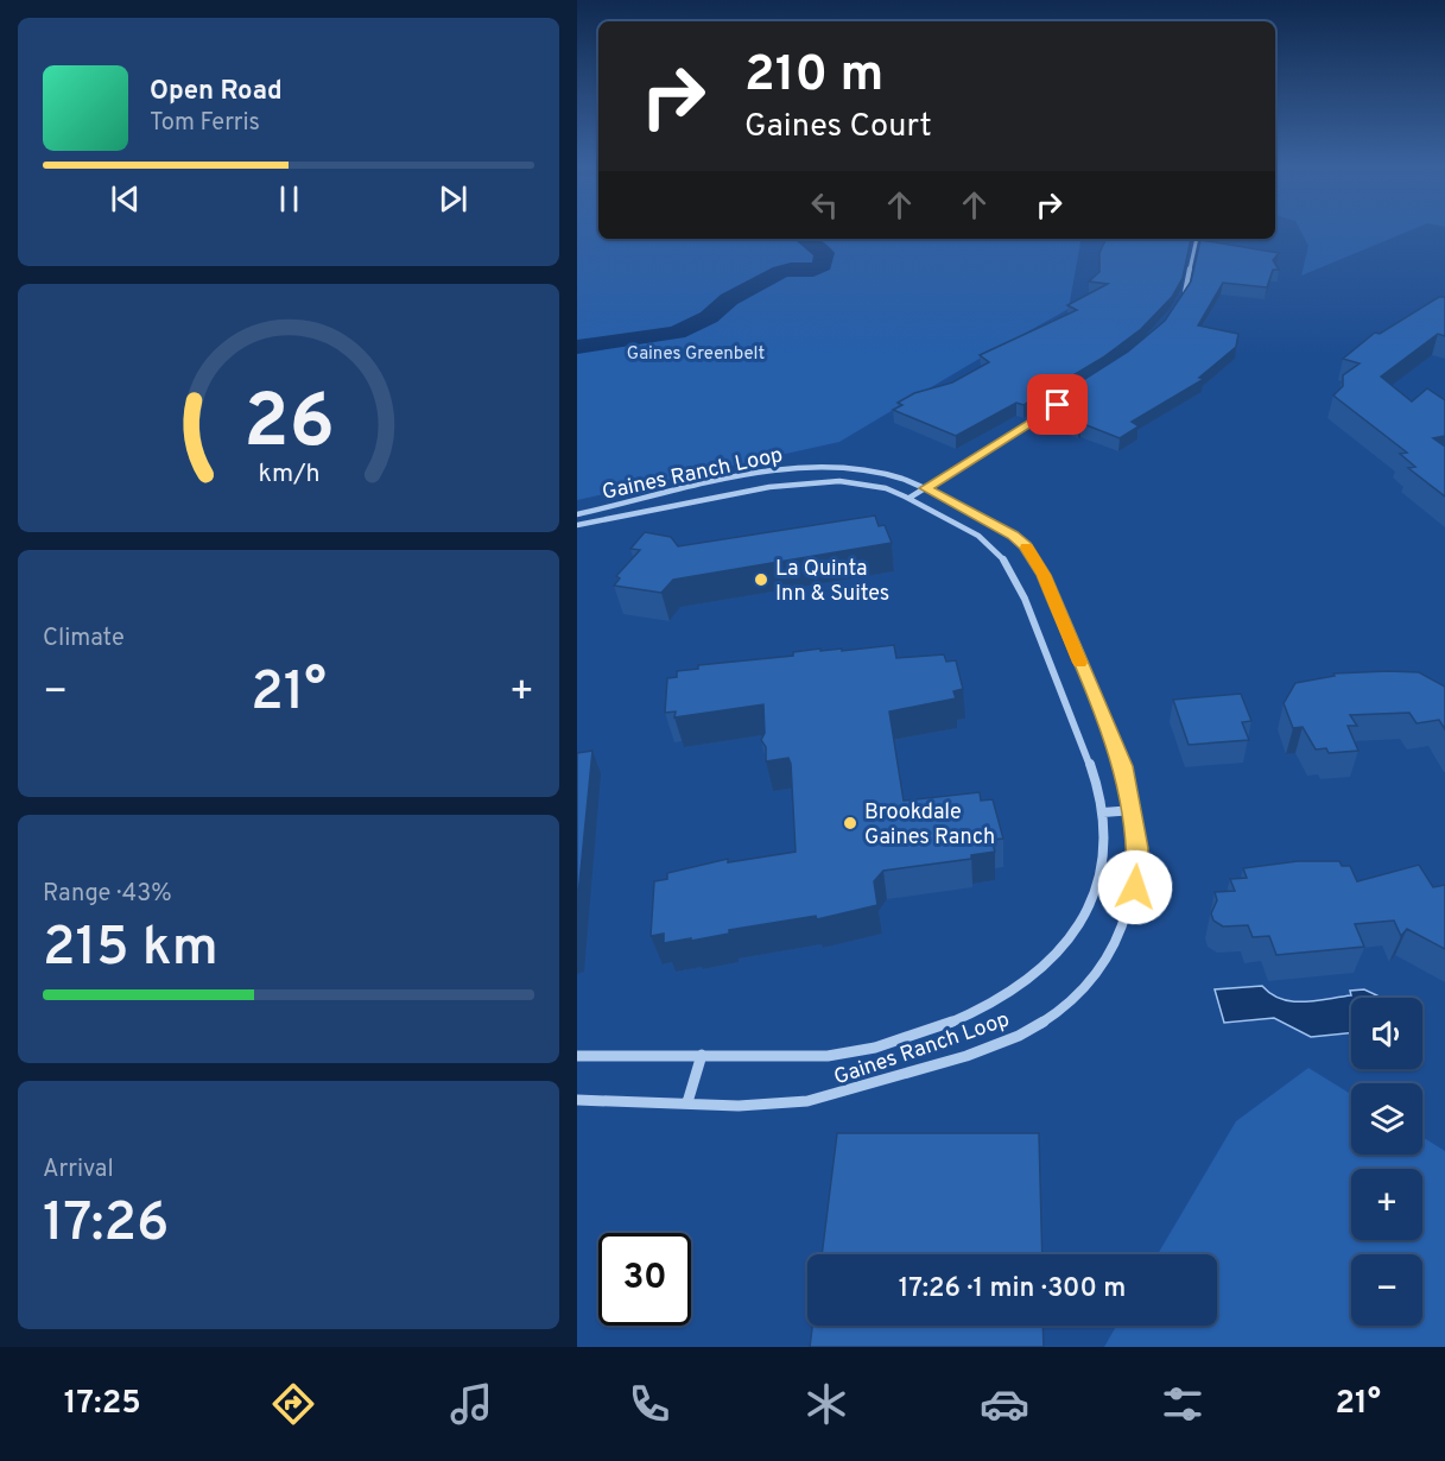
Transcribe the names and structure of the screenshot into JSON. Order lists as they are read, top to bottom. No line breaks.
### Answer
{"streets":{"street":["Gaines Ranch Loop"]},"parks":["Gaines Greenbelt"],"places":["La Quinta Inn & Suites","Brookdale Gaines Ranch"],"page":{"turn":["210 m","Gaines Court"],"song":["Open Road","Tom Ferris"],"tile":["Climate",["Range · 43%","215 km"],["Arrival","17:26"]],"heat":["−","21°","+"],"map_buttons":["+","−"],"limit":"30","trip":"17:26 · 1 min · 300 m","tabs":["17:25","21°"],"gauge":["26","km/h"]}}
